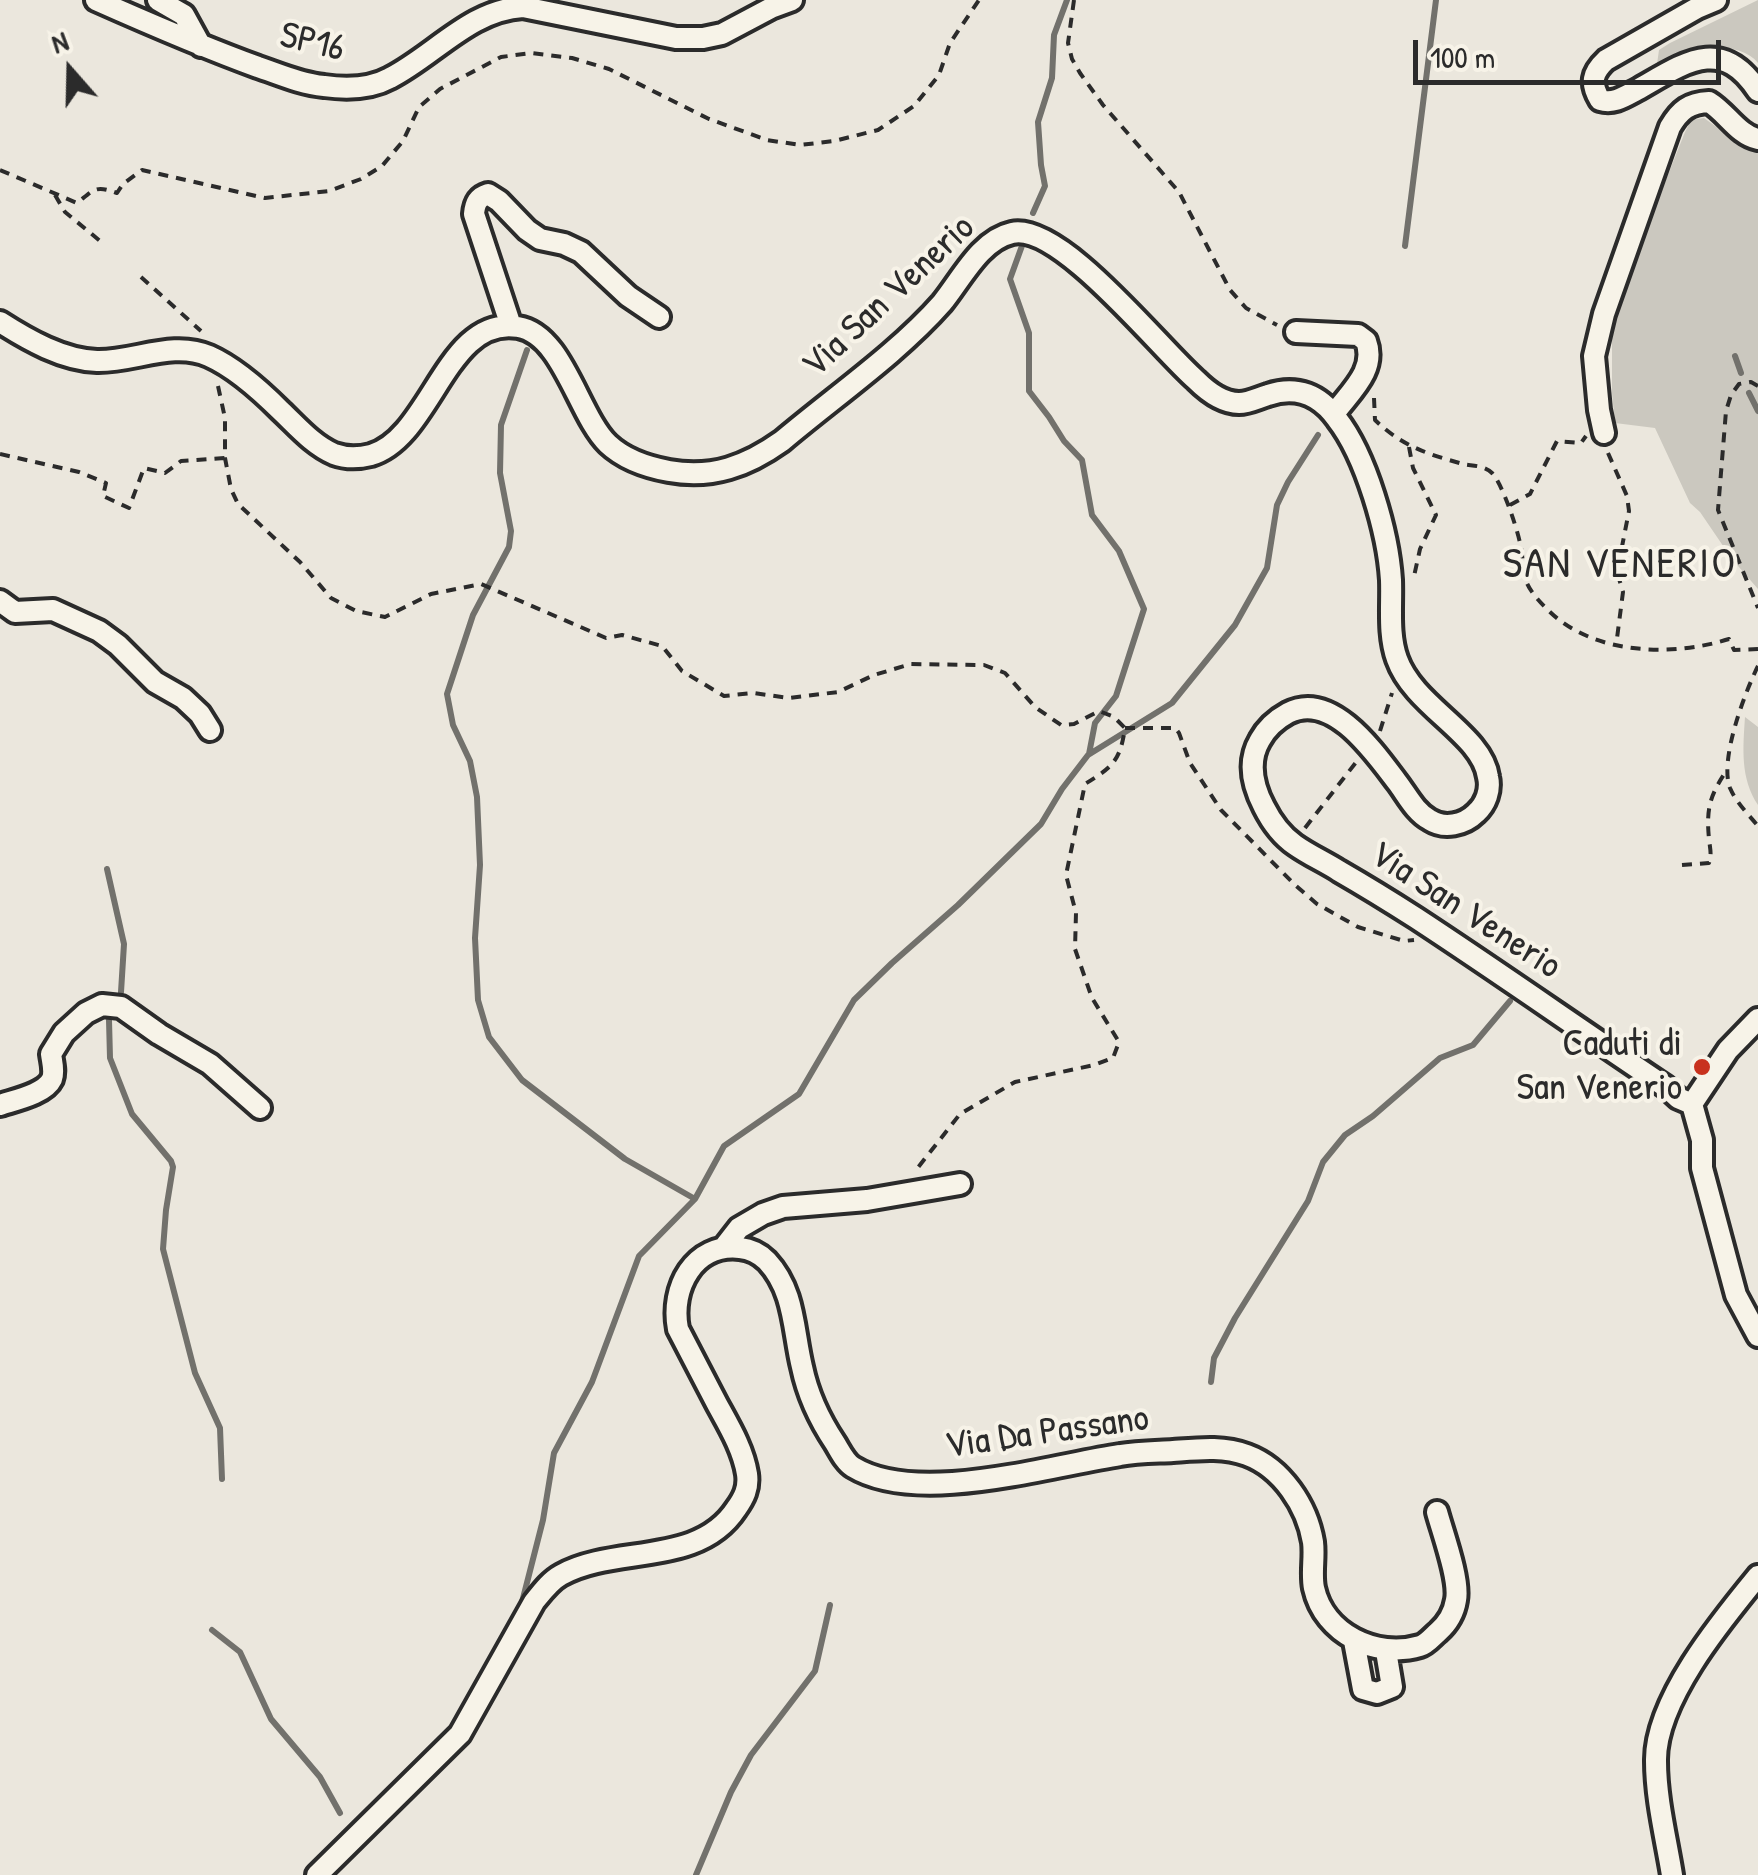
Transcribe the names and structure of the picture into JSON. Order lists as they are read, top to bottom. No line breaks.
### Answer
{"streets":{"street":["SP16","Via San Venerio","Via Da Passano"]},"districts":["SAN VENERIO"],"places":["Caduti di San Venerio"],"scale_bar":"100 m","north":"top"}
